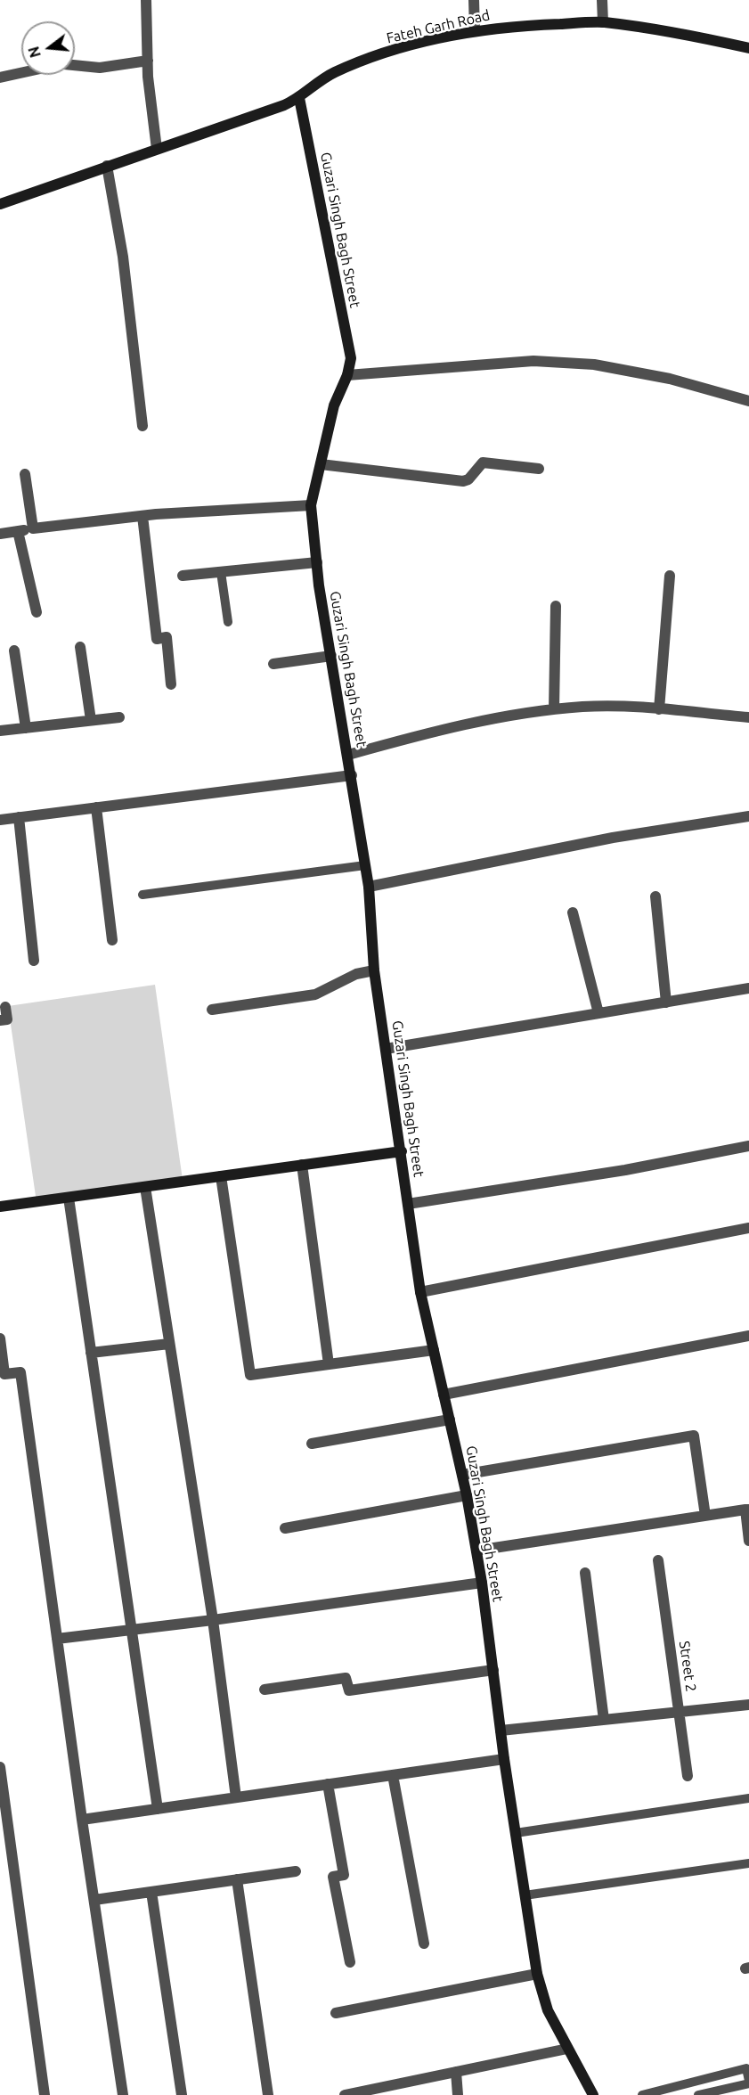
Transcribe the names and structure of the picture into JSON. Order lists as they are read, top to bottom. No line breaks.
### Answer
{"streets":{"street":["Fateh Garh Road","Guzari Singh Bagh Street","Street 2"]},"crossings":[["Fateh Garh Road","Guzari Singh Bagh Street"]],"north":"left"}
